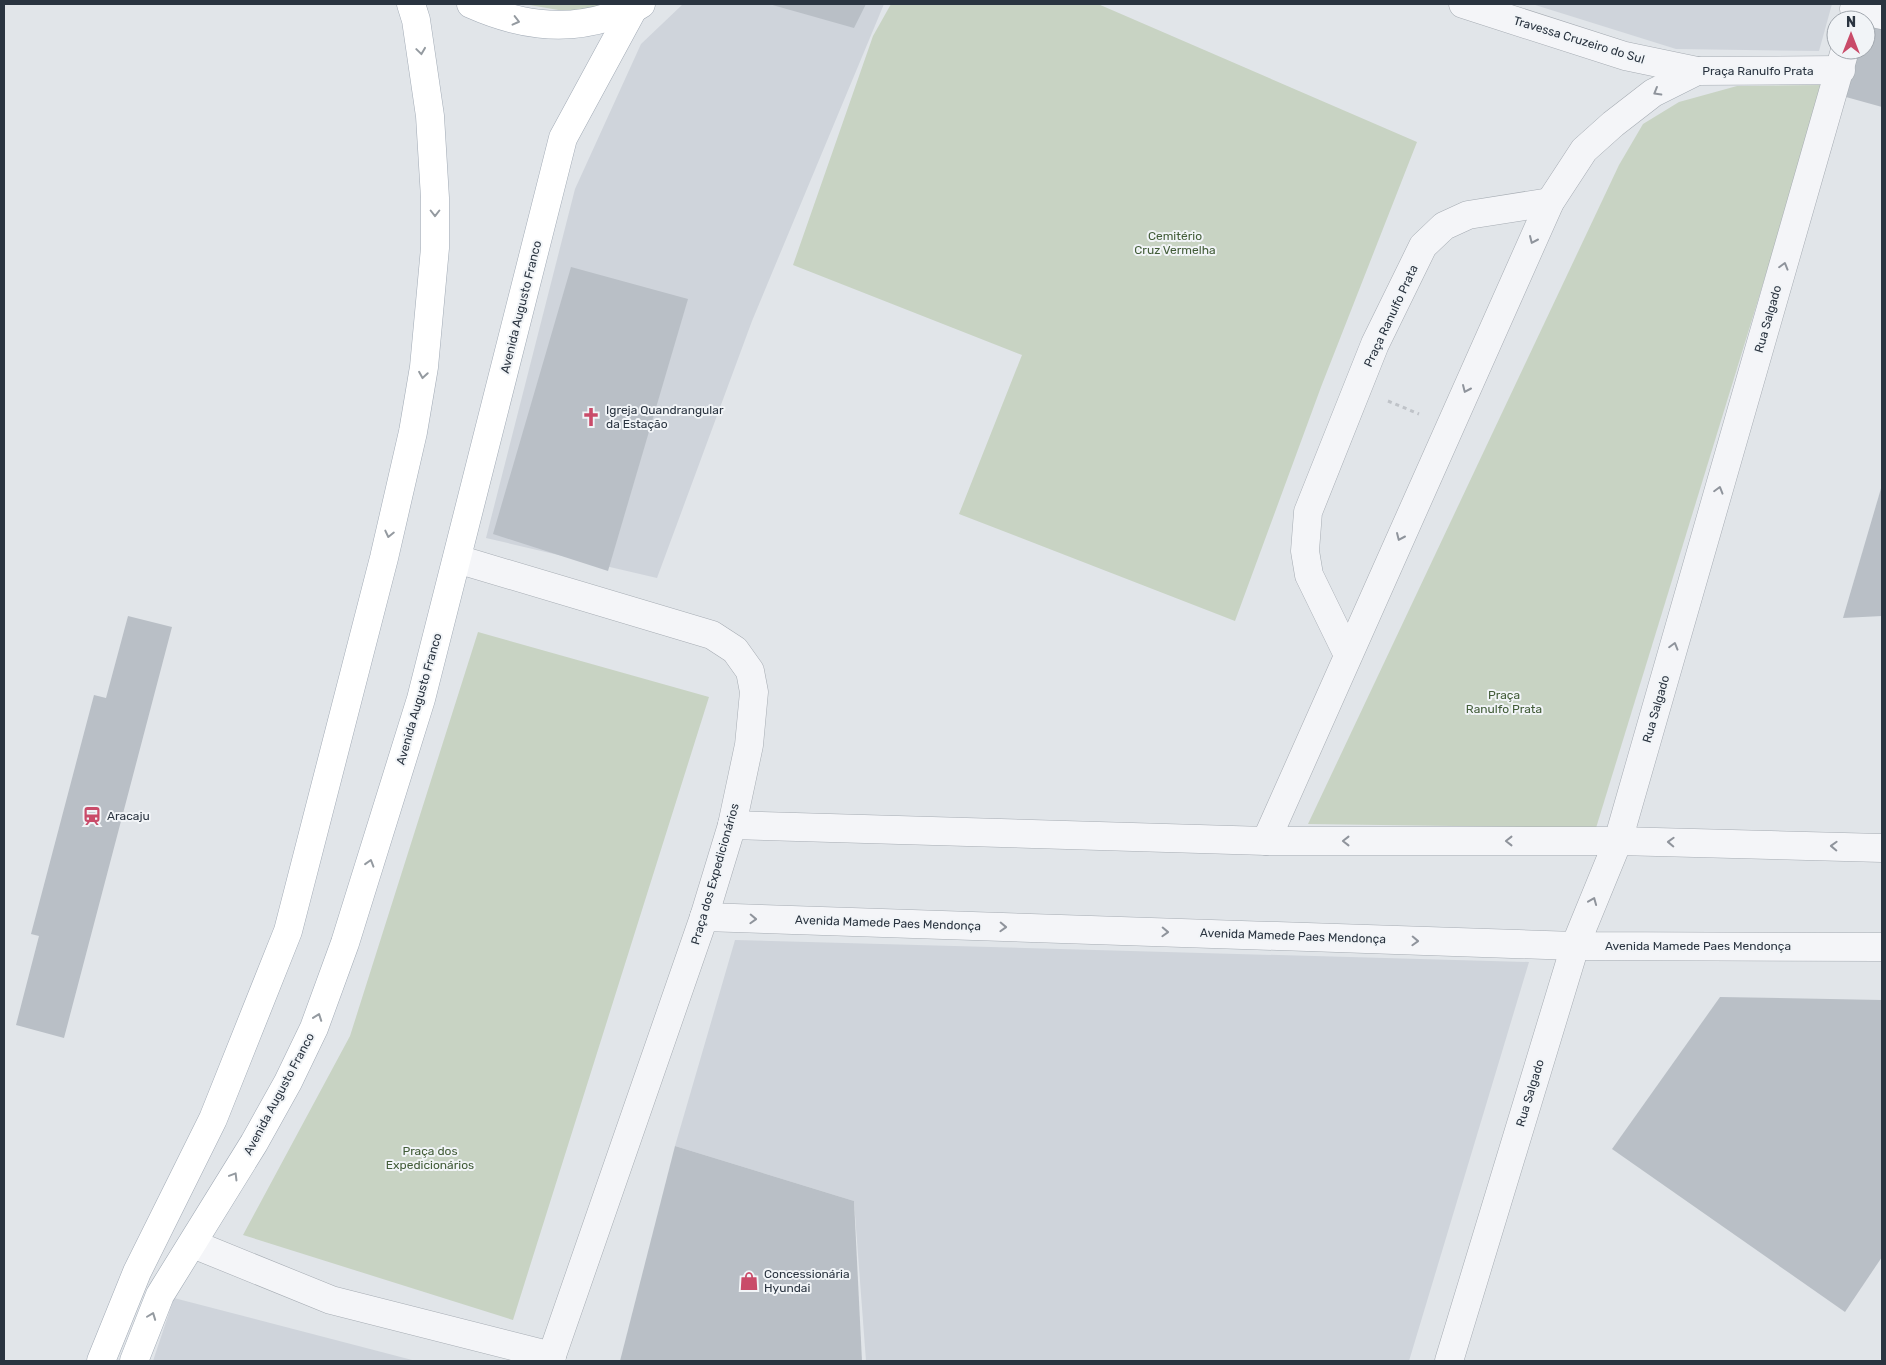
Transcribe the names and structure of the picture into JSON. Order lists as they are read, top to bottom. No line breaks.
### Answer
{"streets":{"main road":["Avenida Augusto Franco"],"street":["Travessa Cruzeiro do Sul","Praça Ranulfo Prata","Rua Salgado","Praça dos Expedicionários","Avenida Mamede Paes Mendonça"]},"crossings":[["Travessa Cruzeiro do Sul","Praça Ranulfo Prata"],["Praça Ranulfo Prata","Rua Salgado"],["Avenida Augusto Franco","Praça dos Expedicionários"],["Rua Salgado","Avenida Mamede Paes Mendonça"],["Praça dos Expedicionários","Avenida Mamede Paes Mendonça"]],"one_way":["Praça Ranulfo Prata","Rua Salgado"],"parks":["Cemitério Cruz Vermelha","Praça Ranulfo Prata","Praça dos Expedicionários"],"places":{"church":["Igreja Quandrangular da Estação"],"station":["Aracaju"],"shop":["Concessionária Hyundai"]},"north":"top"}
